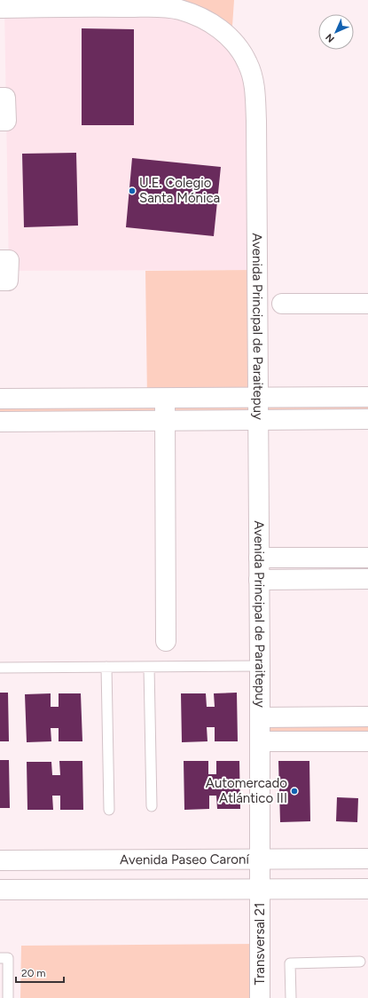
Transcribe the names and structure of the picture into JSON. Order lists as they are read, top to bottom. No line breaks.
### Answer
{"streets":{"street":["Avenida Principal de Paraitepuy","Avenida Paseo Caroní","Transversal 21"]},"crossings":[["Avenida Principal de Paraitepuy","Avenida Paseo Caroní"],["Avenida Principal de Paraitepuy","Transversal 21"],["Avenida Paseo Caroní","Transversal 21"]],"places":["U.E. Colegio Santa Mónica","Automercado Atlántico III"],"scale_bar":"20 m","north":"bottom left"}
